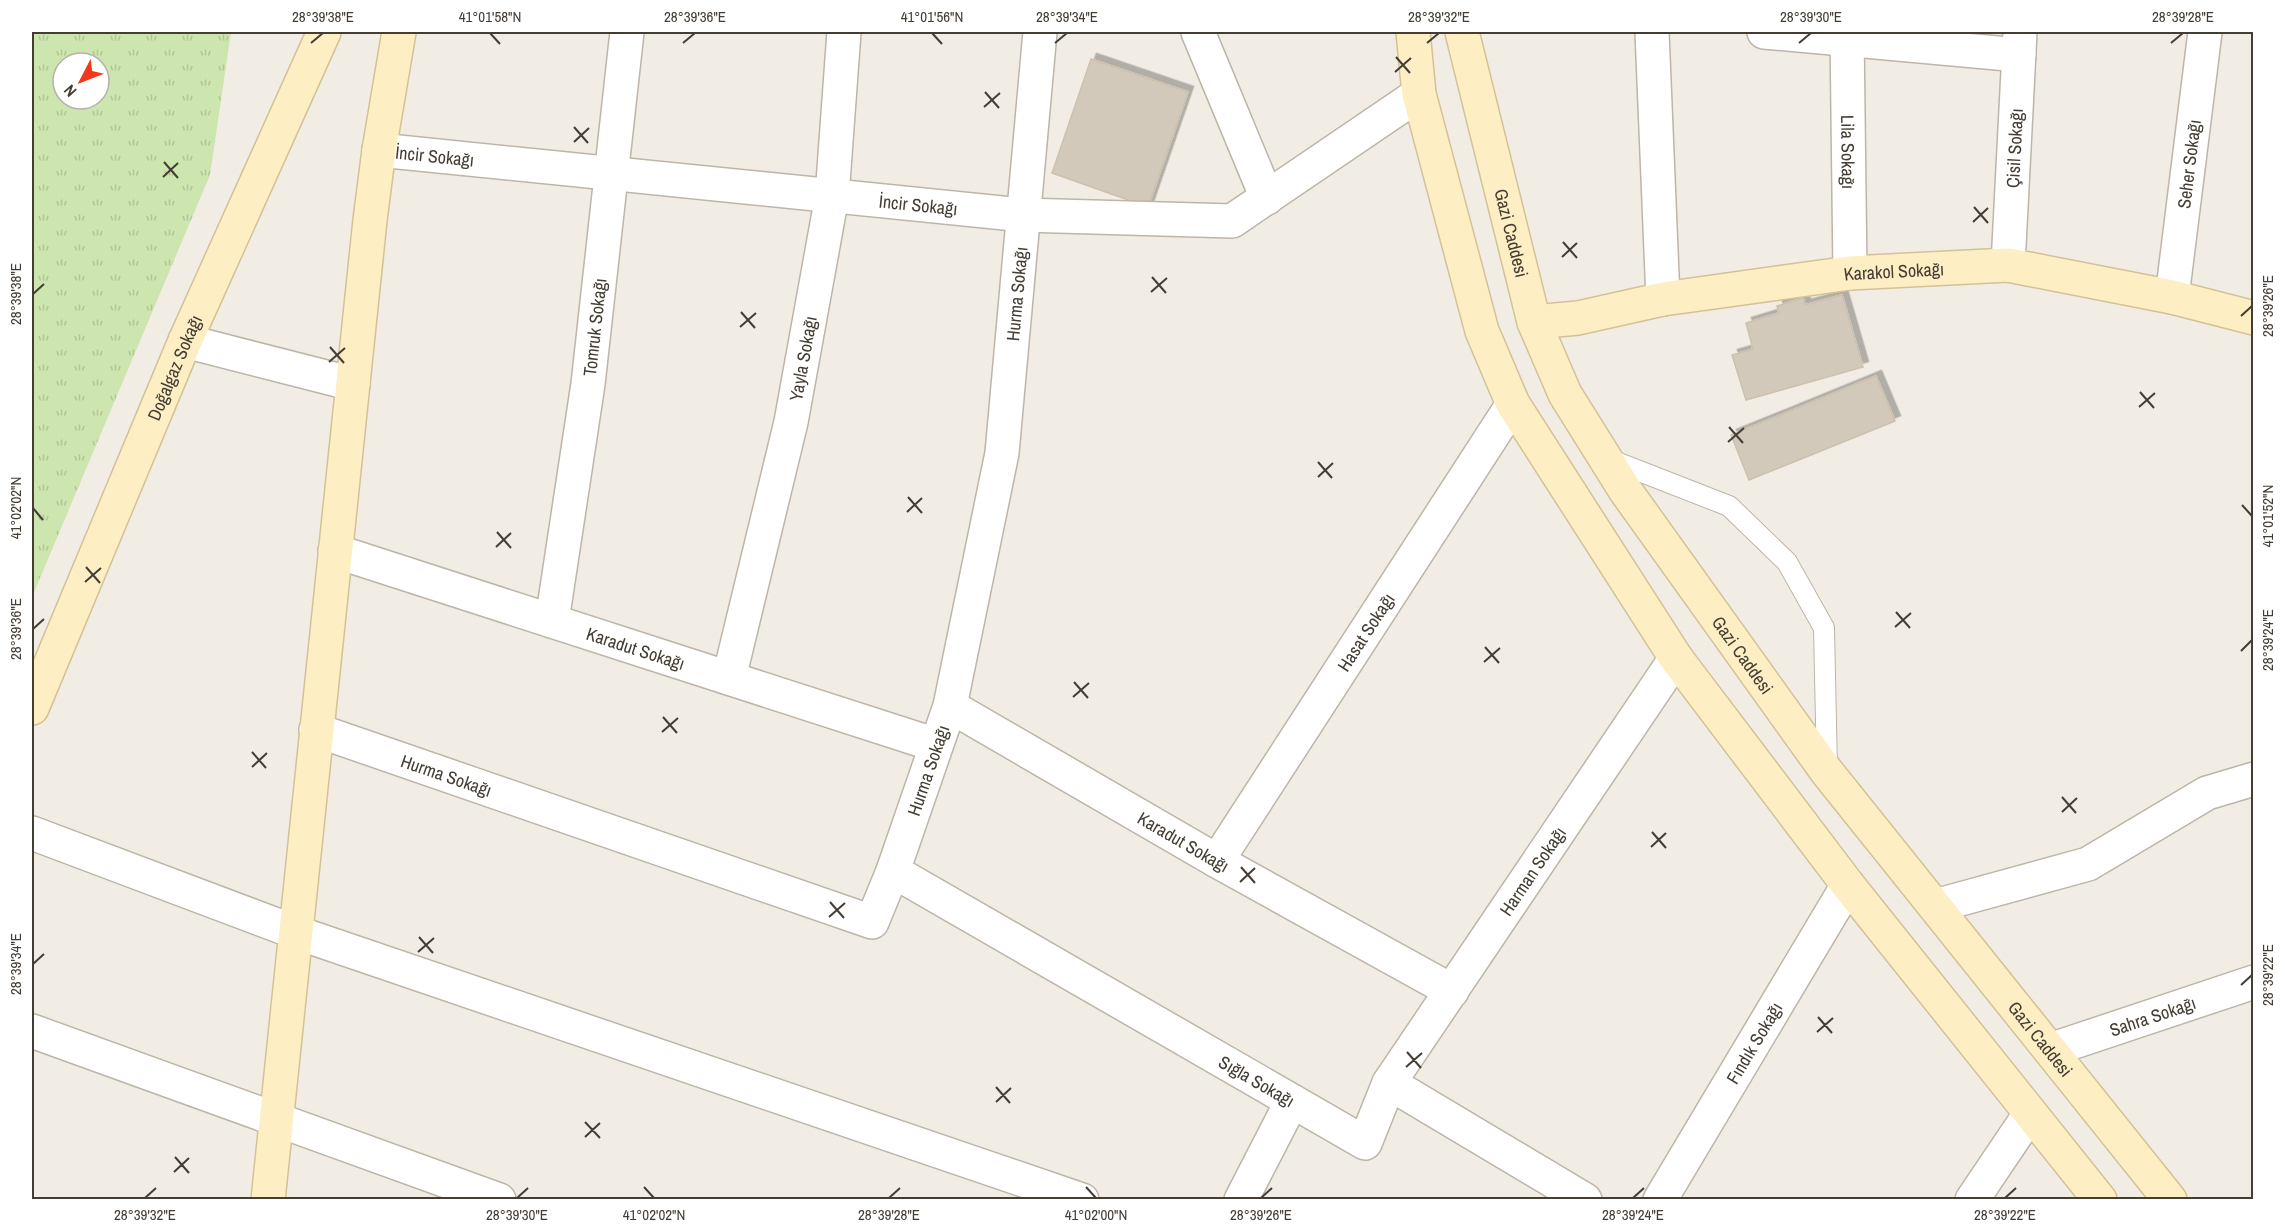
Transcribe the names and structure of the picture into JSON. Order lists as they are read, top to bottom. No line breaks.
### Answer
{"streets":{"main road":["Gazi Caddesi","Karakol Sokağı","Doğalgaz Sokağı"],"street":["Çisil Sokağı","Lila Sokağı","İncir Sokağı","Seher Sokağı","Hurma Sokağı","Tomruk Sokağı","Yayla Sokağı","Hasat Sokağı","Karadut Sokağı","Harman Sokağı","Sahra Sokağı","Fındık Sokağı","Sığla Sokağı"]},"crossings":[["Çisil Sokağı","Karakol Sokağı"],["Lila Sokağı","Karakol Sokağı"],["İncir Sokağı","Hurma Sokağı"],["İncir Sokağı","Tomruk Sokağı"],["İncir Sokağı","Yayla Sokağı"],["Seher Sokağı","Karakol Sokağı"],["Gazi Caddesi","Karakol Sokağı"],["Gazi Caddesi","Sahra Sokağı"],["Hurma Sokağı","Karadut Sokağı"],["Hurma Sokağı","Sığla Sokağı"],["Tomruk Sokağı","Karadut Sokağı"],["Yayla Sokağı","Karadut Sokağı"],["Hasat Sokağı","Karadut Sokağı"],["Karadut Sokağı","Harman Sokağı"],["Harman Sokağı","Sığla Sokağı"]],"north":"bottom left","coordinates":["28°39'38\"E","41°01'58\"N","28°39'36\"E","41°01'56\"N","28°39'34\"E","28°39'32\"E","28°39'30\"E","28°39'28\"E","28°39'26\"E","41°02'02\"N","41°01'52\"N","28°39'24\"E","28°39'22\"E","41°02'00\"N"]}
